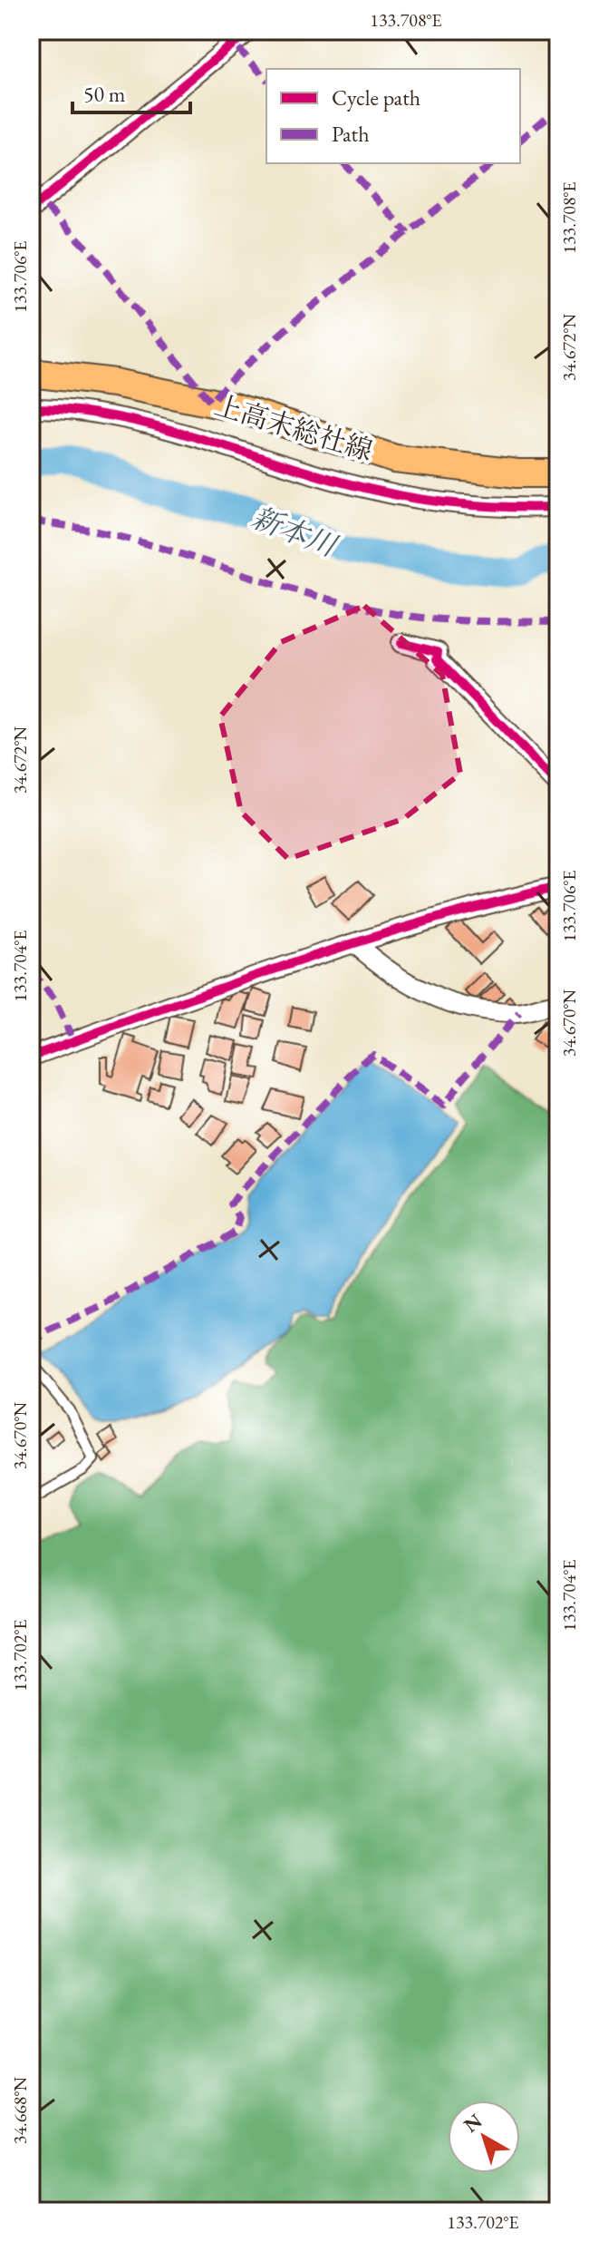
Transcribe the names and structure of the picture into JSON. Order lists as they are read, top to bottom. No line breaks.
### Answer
{"streets":{"main road":["上高末総社線"]},"water":["新本川"],"legend":["Cycle path","Path"],"scale_bar":"50 m","north":"top left","coordinates":["133.708°E","133.706°E","34.672°N","133.704°E","34.670°N","133.702°E","34.668°N"]}
